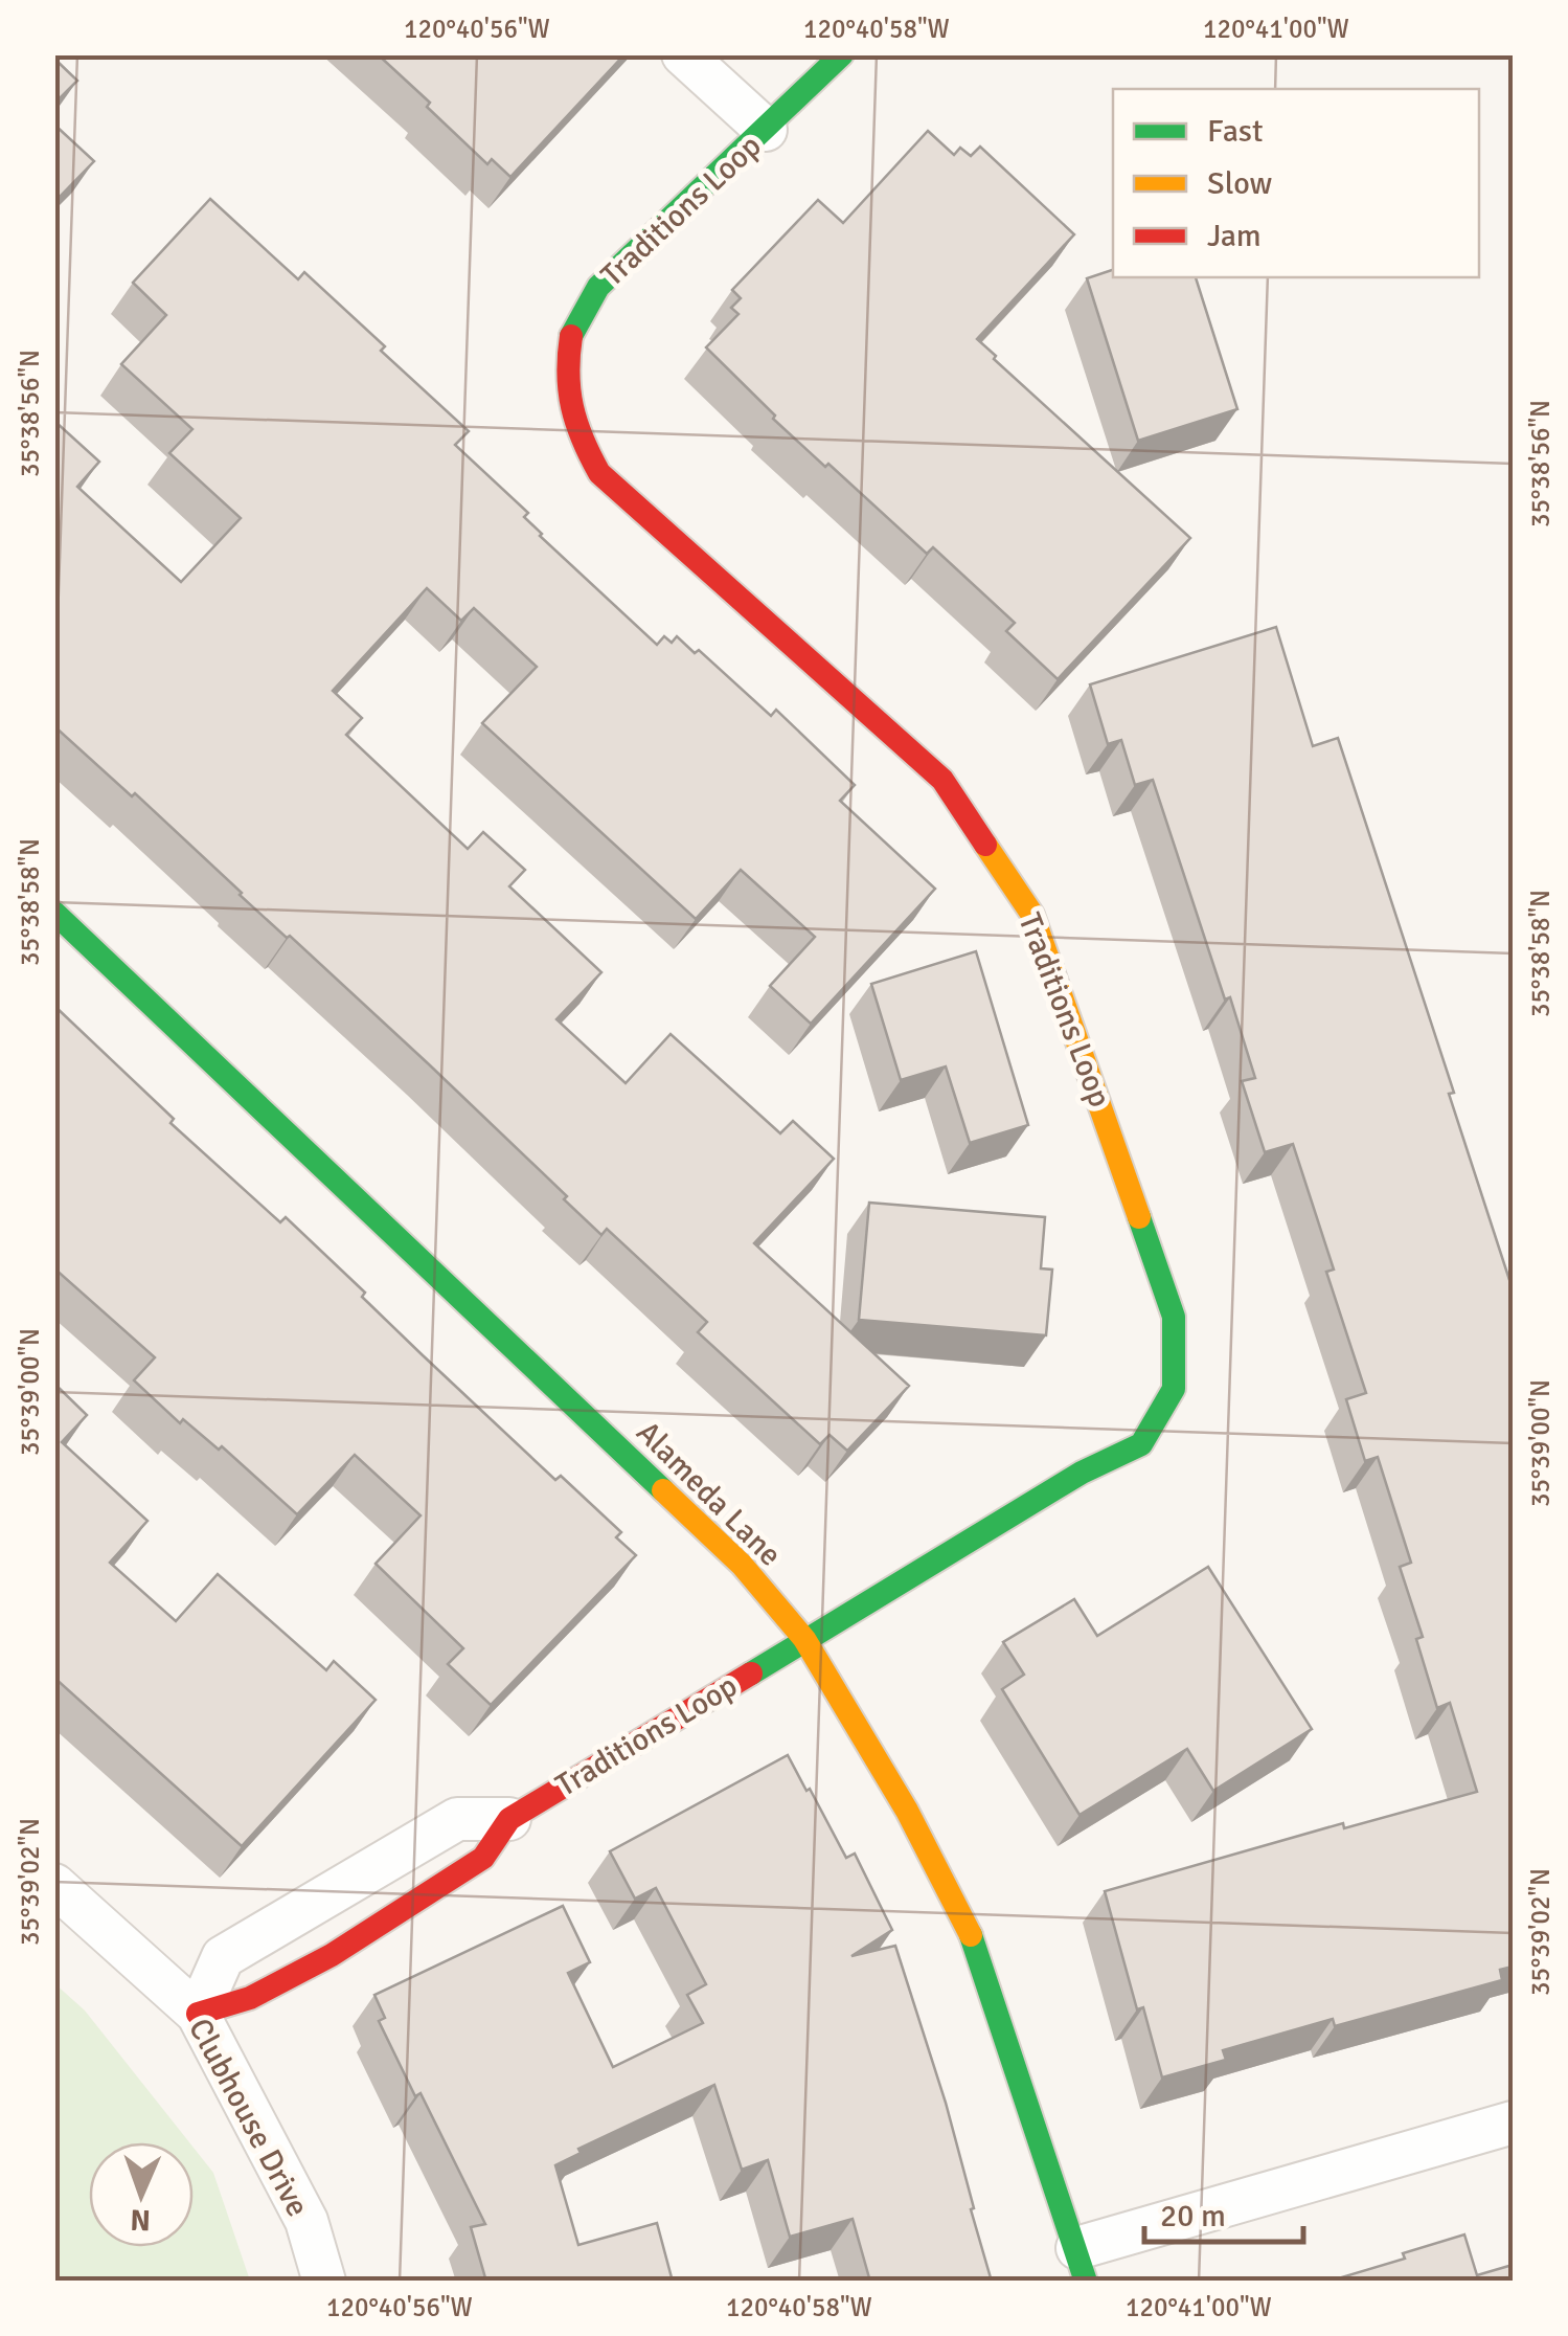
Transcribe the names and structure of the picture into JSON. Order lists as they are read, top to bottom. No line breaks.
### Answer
{"streets":{"street":["Traditions Loop","Alameda Lane","Clubhouse Drive"]},"crossings":[["Traditions Loop","Alameda Lane"],["Traditions Loop","Clubhouse Drive"]],"legend":["Fast","Slow","Jam"],"scale_bar":"20 m","north":"bottom","coordinates":["120°40'56\"W","120°40'58\"W","120°41'00\"W","35°38'56\"N","35°38'58\"N","35°39'00\"N","35°39'02\"N"]}
